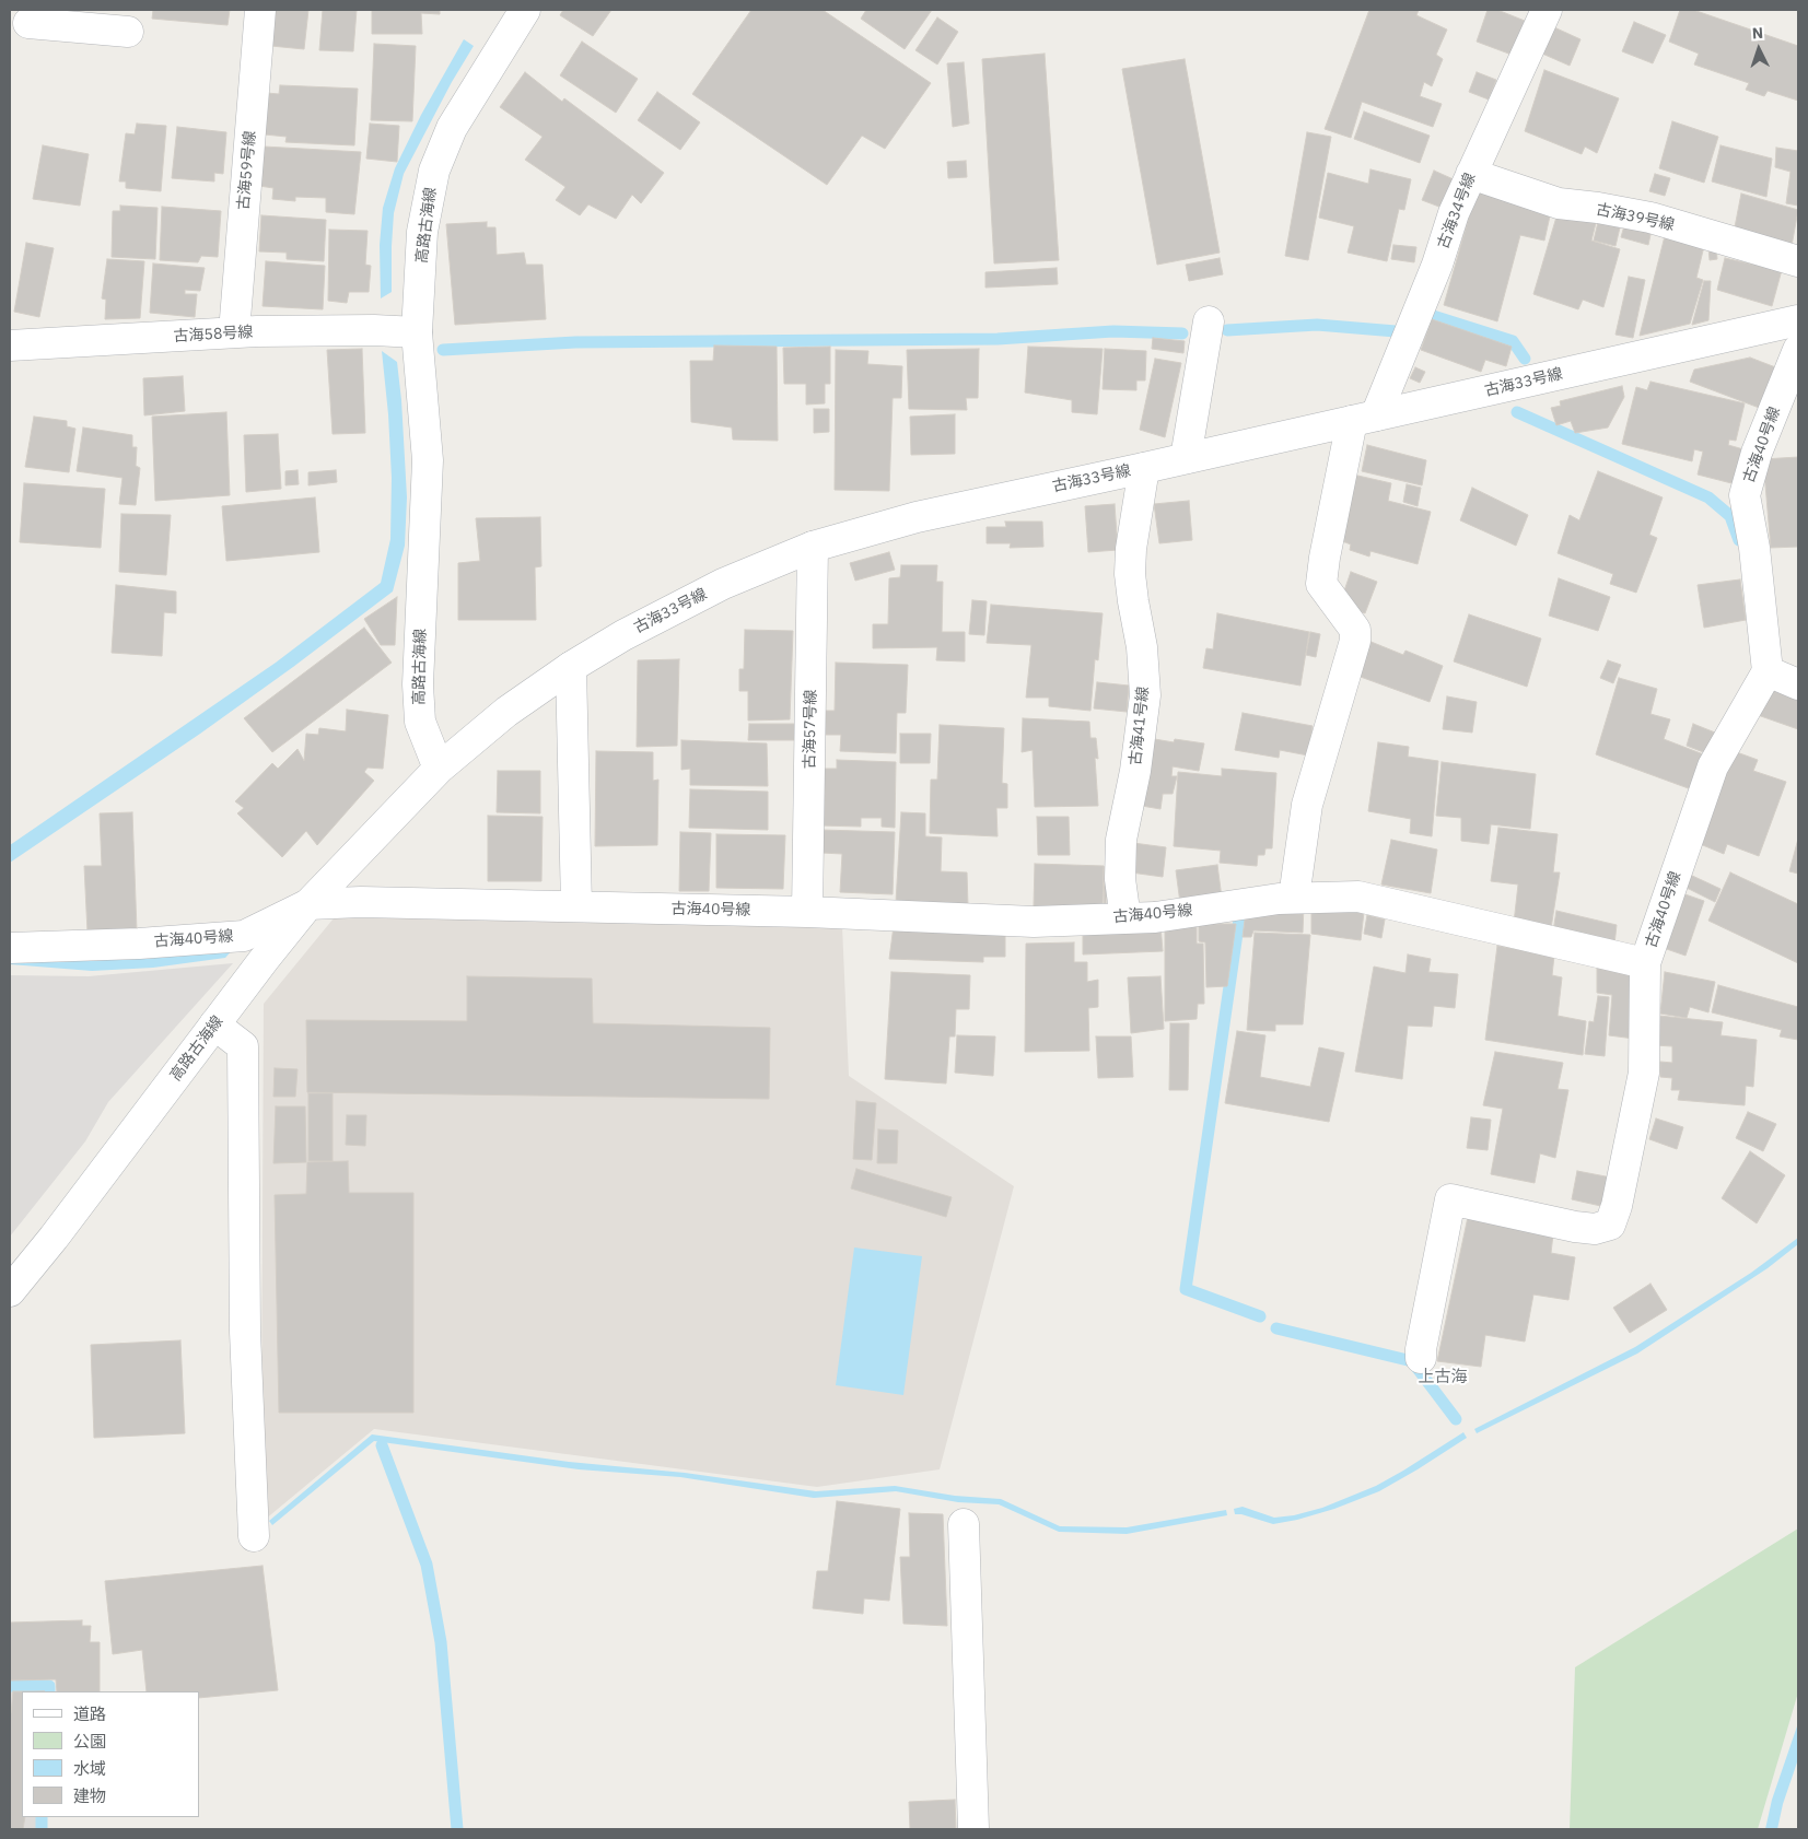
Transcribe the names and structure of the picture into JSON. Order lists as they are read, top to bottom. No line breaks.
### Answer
{"streets":{"street":["古海59号線","古海34号線","古海39号線","高路古海線","古海58号線","古海33号線","古海40号線","古海41号線","古海57号線"]},"crossings":[["古海59号線","古海58号線"],["古海34号線","古海39号線"],["古海34号線","古海33号線"],["古海34号線","古海40号線"],["高路古海線","古海58号線"],["高路古海線","古海33号線"],["高路古海線","古海40号線"],["古海33号線","古海41号線"],["古海33号線","古海57号線"],["古海40号線","古海41号線"],["古海40号線","古海57号線"]],"districts":["上古海"],"legend":["道路","公園","水域","建物"],"north":"top"}
